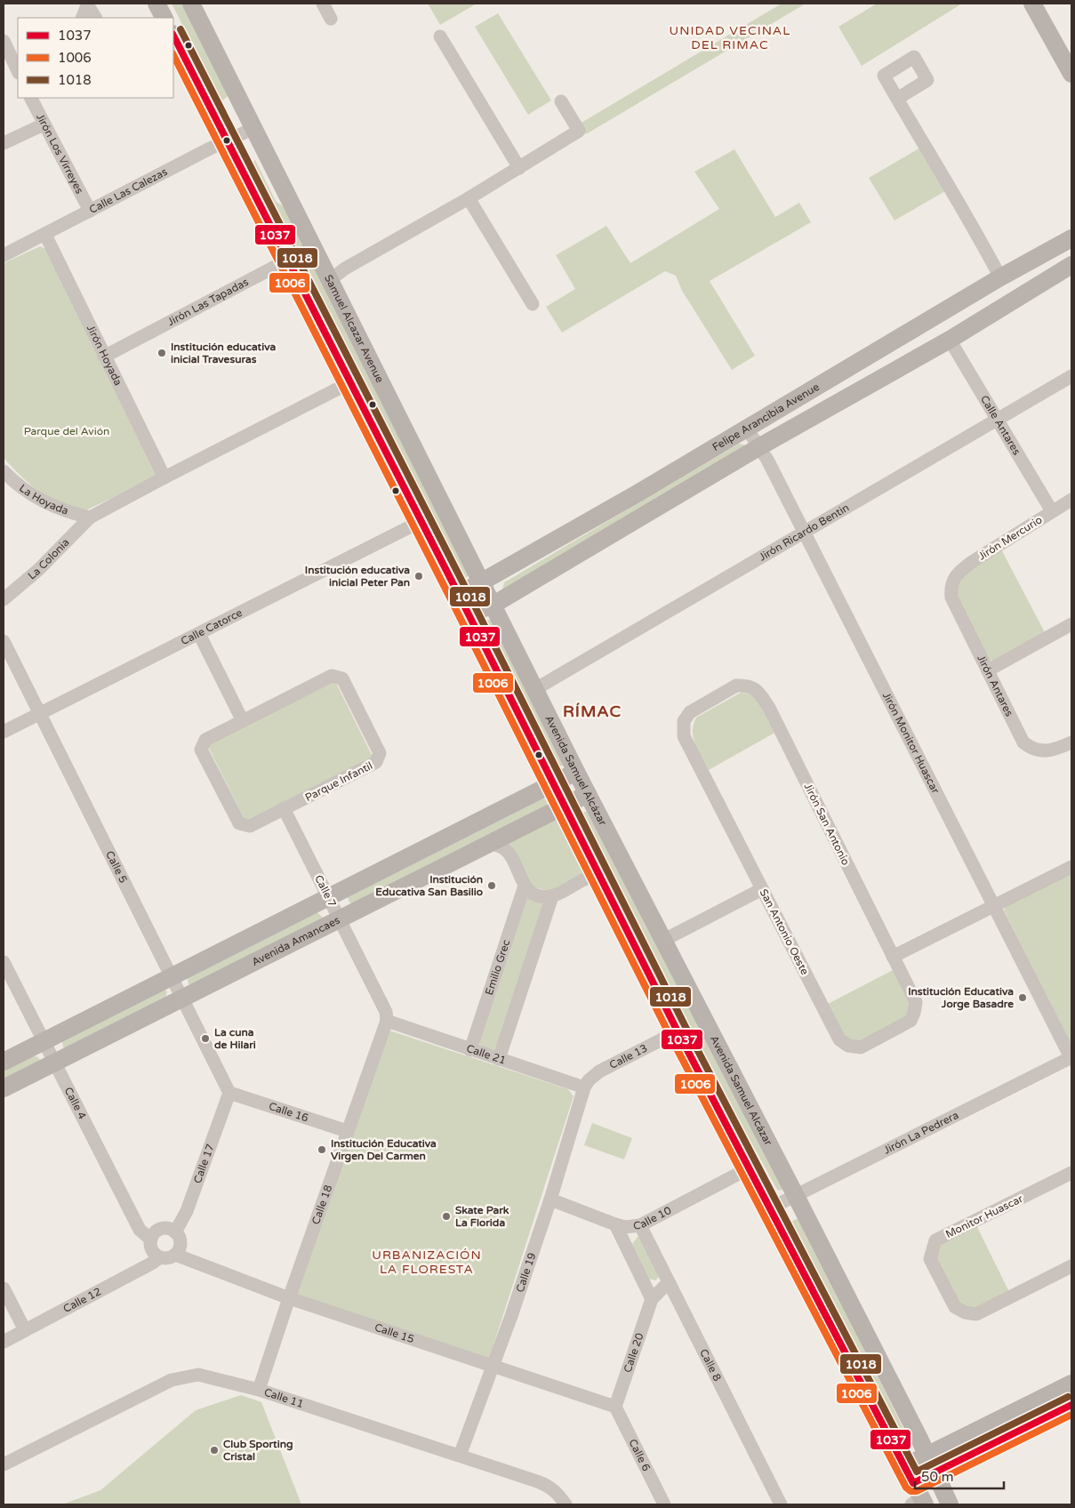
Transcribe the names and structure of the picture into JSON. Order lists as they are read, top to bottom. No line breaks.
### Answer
{"streets":{"main road":["Samuel Alcazar Avenue","Felipe Arancibia Avenue","Avenida Samuel Alcázar","Avenida Amancaes"],"street":["Jirón Los Virreyes","Calle Las Calezas","Jirón Las Tapadas","Jirón Hoyada","Calle Antares","La Hoyada","Jirón Ricardo Bentin","Jirón Mercurio","La Colonia","Calle Catorce","Jirón Antares","Jirón Monitor Huascar","Parque Infantil","Jirón San Antonio","Calle 5","Calle 7","San Antonio Oeste","Emilio Grec","Calle 21","Calle 13","Calle 4","Calle 16","Jirón La Pedrera","Calle 17","Calle 18","Calle 10","Monitor Huascar","Calle 19","Calle 12","Calle 15","Calle 20","Calle 8","Calle 11","Calle 6"]},"crossings":[["Jirón Los Virreyes","Calle Las Calezas"],["Calle Las Calezas","Samuel Alcazar Avenue"],["Calle Las Calezas","Jirón Hoyada"],["Jirón Las Tapadas","Samuel Alcazar Avenue"],["Jirón Las Tapadas","Jirón Hoyada"],["Samuel Alcazar Avenue","Felipe Arancibia Avenue"],["Samuel Alcazar Avenue","Avenida Samuel Alcázar"],["Jirón Hoyada","La Colonia"],["Felipe Arancibia Avenue","Calle Antares"],["Felipe Arancibia Avenue","Jirón Monitor Huascar"],["Felipe Arancibia Avenue","Avenida Samuel Alcázar"],["Calle Antares","Jirón Ricardo Bentin"],["Calle Antares","Jirón Mercurio"],["La Hoyada","La Colonia"],["Jirón Ricardo Bentin","Jirón Monitor Huascar"],["Jirón Ricardo Bentin","Avenida Samuel Alcázar"],["Jirón Mercurio","Jirón Antares"],["Calle Catorce","Calle 5"],["Jirón Monitor Huascar","Jirón La Pedrera"],["Avenida Samuel Alcázar","Avenida Amancaes"],["Avenida Samuel Alcázar","Jirón La Pedrera"],["Parque Infantil","Calle 7"],["Jirón San Antonio","San Antonio Oeste"],["Calle 5","Avenida Amancaes"],["Calle 5","Calle 16"],["Calle 5","Calle 17"],["Calle 7","Avenida Amancaes"],["Calle 7","Calle 21"],["Calle 7","Calle 18"],["Avenida Amancaes","Calle 4"],["Emilio Grec","Calle 21"],["Calle 21","Calle 13"],["Calle 21","Calle 18"],["Calle 21","Calle 19"],["Calle 13","Calle 19"],["Calle 4","Calle 17"],["Calle 4","Calle 12"],["Calle 4","Calle 15"],["Calle 16","Calle 17"],["Calle 16","Calle 18"],["Calle 17","Calle 12"],["Calle 17","Calle 15"],["Calle 18","Calle 15"],["Calle 18","Calle 11"],["Calle 10","Calle 19"],["Calle 10","Calle 8"],["Calle 19","Calle 15"],["Calle 19","Calle 11"],["Calle 12","Calle 15"],["Calle 15","Calle 20"],["Calle 15","Calle 6"],["Calle 20","Calle 8"],["Calle 20","Calle 6"]],"districts":["UNIDAD VECINAL DEL RIMAC","RÍMAC","URBANIZACIÓN LA FLORESTA"],"parks":["Parque del Avión"],"places":["Institución educativa inicial Travesuras","Institución educativa inicial Peter Pan","Institución Educativa San Basilio","Institución Educativa Jorge Basadre","La cuna de Hilari","Institución Educativa Virgen Del Carmen","Skate Park La Florida","Club Sporting Cristal"],"lines":["transit line 1018","transit line 1037","transit line 1006"],"legend":["1037","1006","1018"],"scale_bar":"50 m"}
